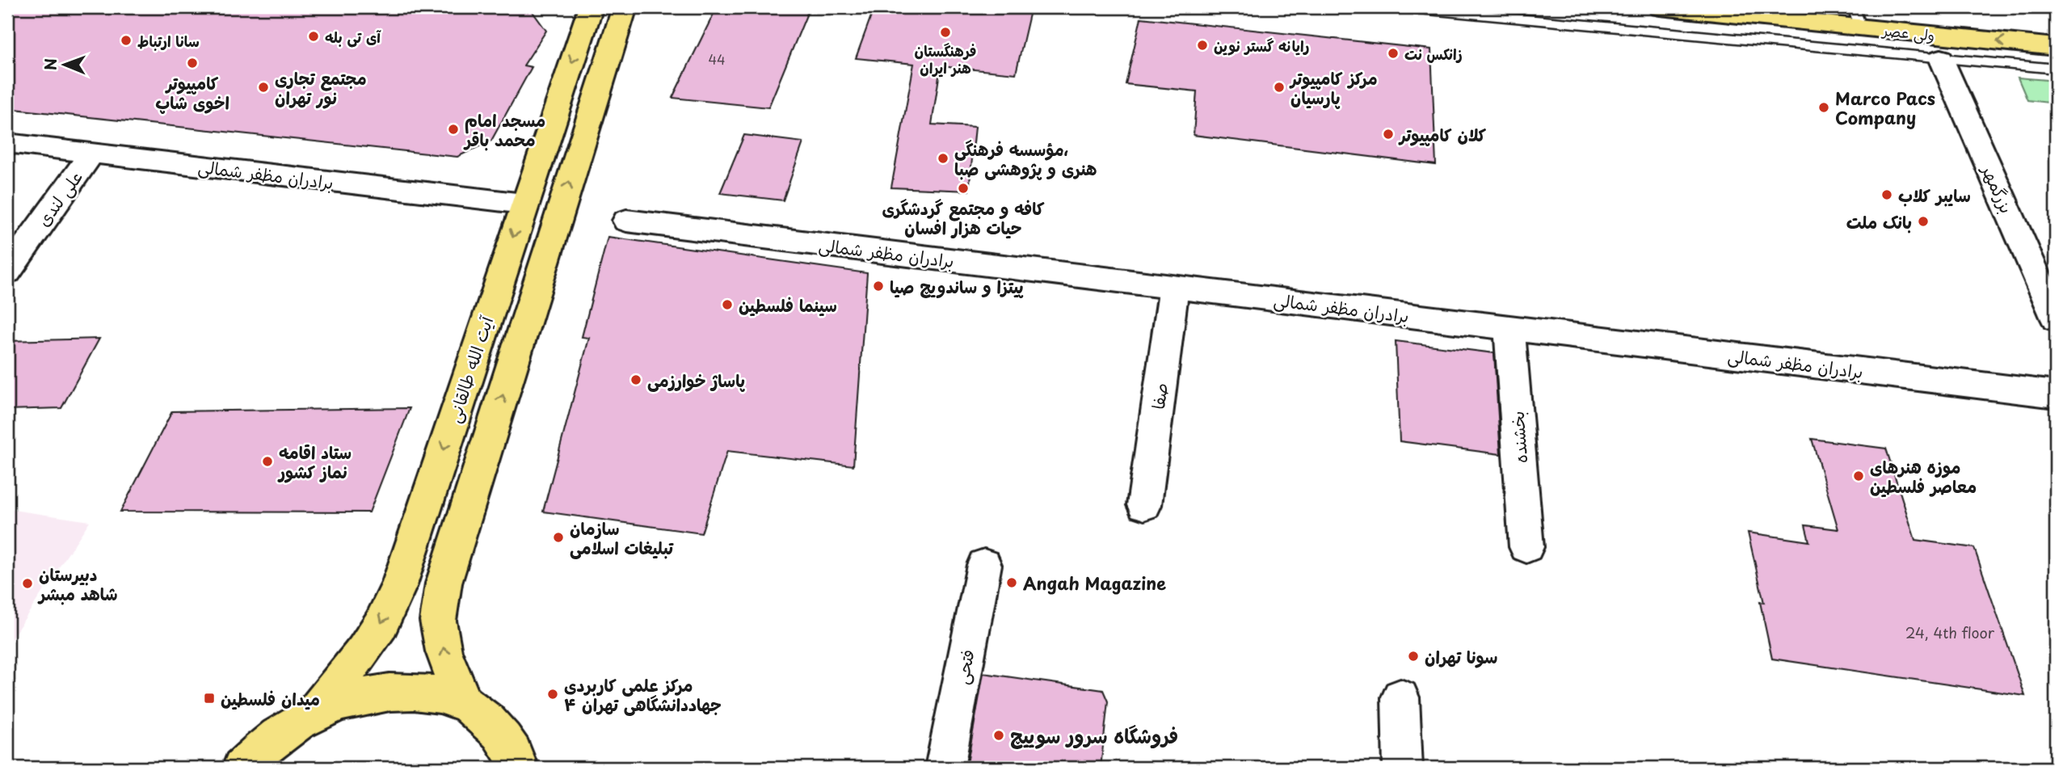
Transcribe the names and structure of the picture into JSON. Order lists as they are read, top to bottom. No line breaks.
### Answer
{"streets":{"main road":["ولی عصر","آیت الله طالقانی"],"street":["برادران مظفر شمالی","بزرگمهر","علی لندی","صفا","بخشنده","فتحی"]},"crossings":[["برادران مظفر شمالی","علی لندی"],["برادران مظفر شمالی","آیت الله طالقانی"],["برادران مظفر شمالی","صفا"],["برادران مظفر شمالی","بخشنده"]],"places":{"other":["فرهنگستان هنر ایران","آی تی بله","سانا ارتباط","رایانه گستر نوین","زانکس نت","کامپیوتر اخوی شاپ","مجتمع تجاری نور تهران","مرکز کامپیوتر پارسیان","Marco Pacs Company","مسجد امام محمد باقر","کلان کامپیوتر","مؤسسه فرهنگی، هنری و پژوهشی صبا","کافه و مجتمع گردشگری حیات هزار افسان","سایبر کلاب","بانک ملت","پیتزا و ساندویچ صیا","سینما فلسطین","پاساژ خوارزمی","ستاد اقامه نماز کشور","موزه هنرهای معاصر فلسطین","سازمان تبلیغات اسلامی","Angah Magazine","دبیرستان شاهد مبشر","سونا تهران","مرکز علمی کاربردی جهاددانشگاهی تهران ۴","فروشگاه سرور سوییچ"],"transit":["میدان فلسطین"]},"house_numbers":["44","24, 4th floor"],"north":"left"}
